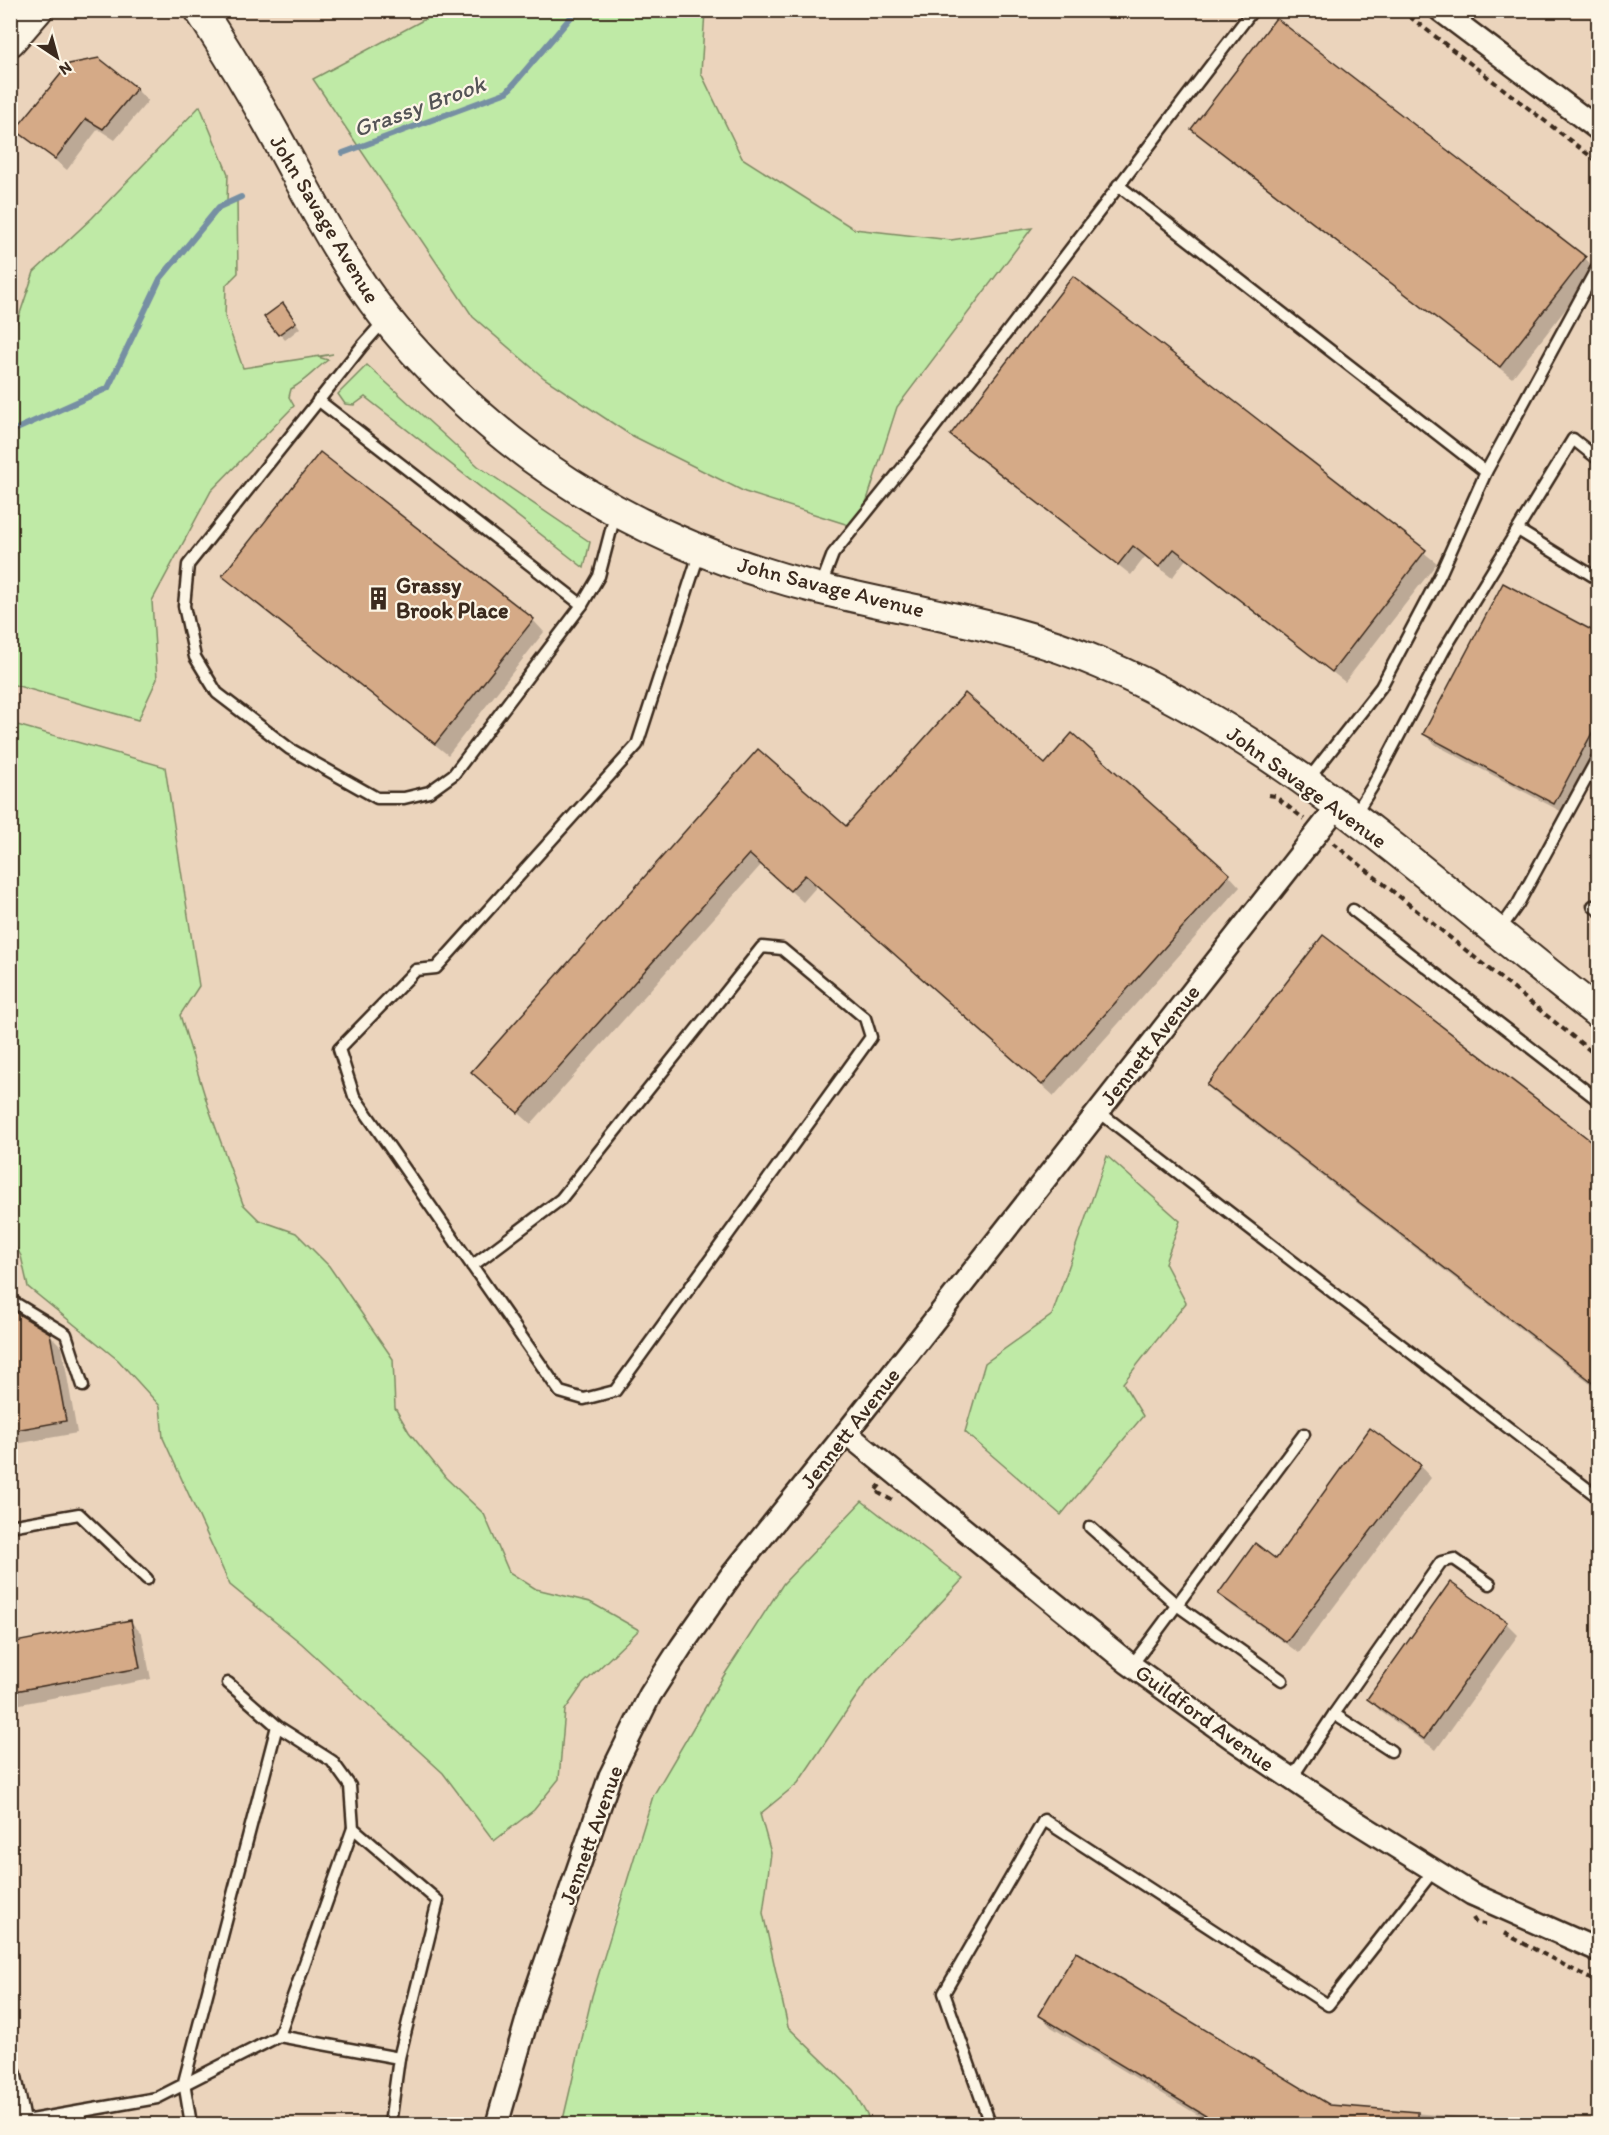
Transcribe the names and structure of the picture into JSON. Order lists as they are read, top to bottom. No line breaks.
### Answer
{"streets":{"main road":["John Savage Avenue"],"street":["Jennett Avenue","Guildford Avenue"]},"crossings":[["John Savage Avenue","Jennett Avenue"],["Jennett Avenue","Guildford Avenue"]],"water":["Grassy Brook"],"places":{"building":["Grassy Brook Place"]},"north":"bottom right"}
